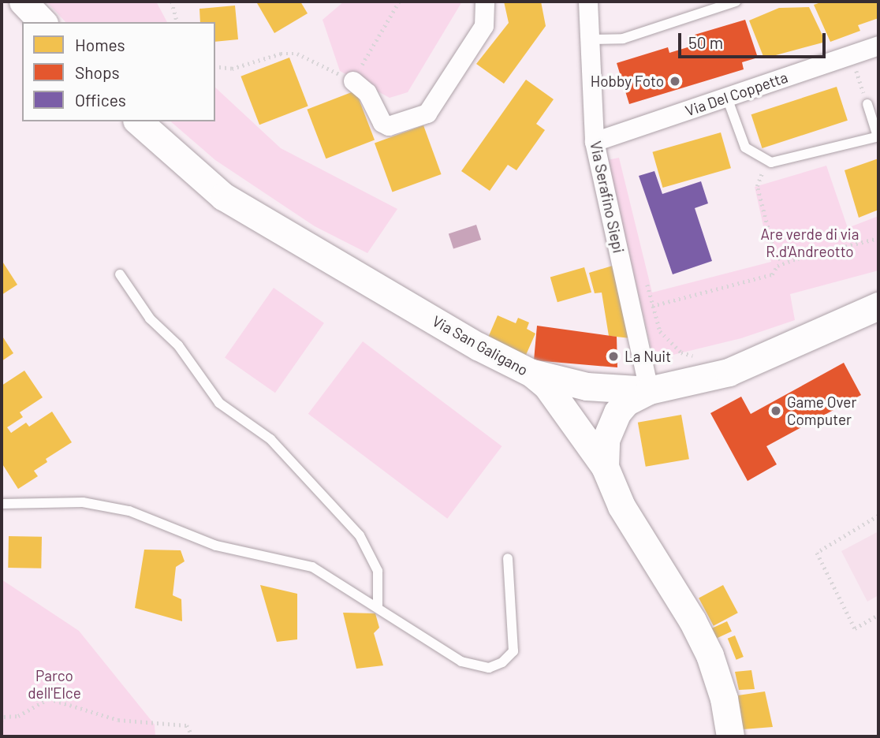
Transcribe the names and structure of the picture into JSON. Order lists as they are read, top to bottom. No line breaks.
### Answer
{"streets":{"street":["Via Del Coppetta","Via Serafino Siepi","Via San Galigano"]},"crossings":[["Via Del Coppetta","Via Serafino Siepi"]],"parks":["Are verde di via R.d'Andreotto","Parco dell'Elce"],"places":["Hobby Foto","La Nuit","Game Over Computer"],"legend":["Homes","Shops","Offices"],"scale_bar":"50 m"}
